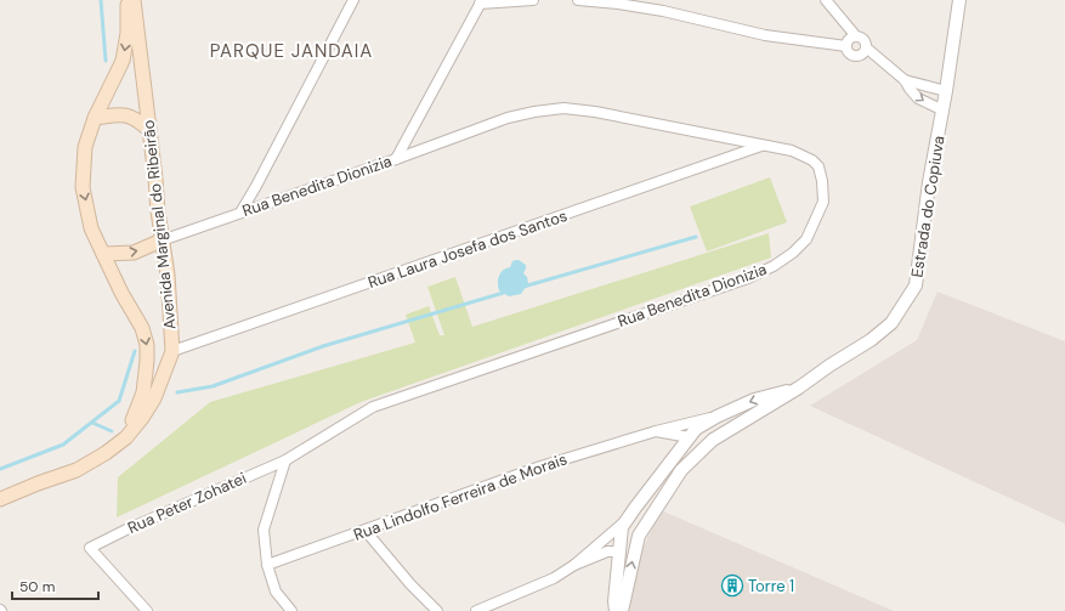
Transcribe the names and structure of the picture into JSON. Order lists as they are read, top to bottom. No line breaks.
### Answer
{"streets":{"main road":["Avenida Marginal do Ribeirão"],"street":["Rua Benedita Dionizia","Estrada do Copiuva","Rua Laura Josefa dos Santos","Rua Lindolfo Ferreira de Morais","Rua Peter Zohatei"]},"crossings":[["Rua Benedita Dionizia","Avenida Marginal do Ribeirão"],["Rua Benedita Dionizia","Rua Laura Josefa dos Santos"],["Rua Benedita Dionizia","Rua Peter Zohatei"],["Estrada do Copiuva","Rua Lindolfo Ferreira de Morais"],["Avenida Marginal do Ribeirão","Rua Laura Josefa dos Santos"]],"districts":["PARQUE JANDAIA"],"places":{"building":["Torre 1"]},"scale_bar":"50 m"}
